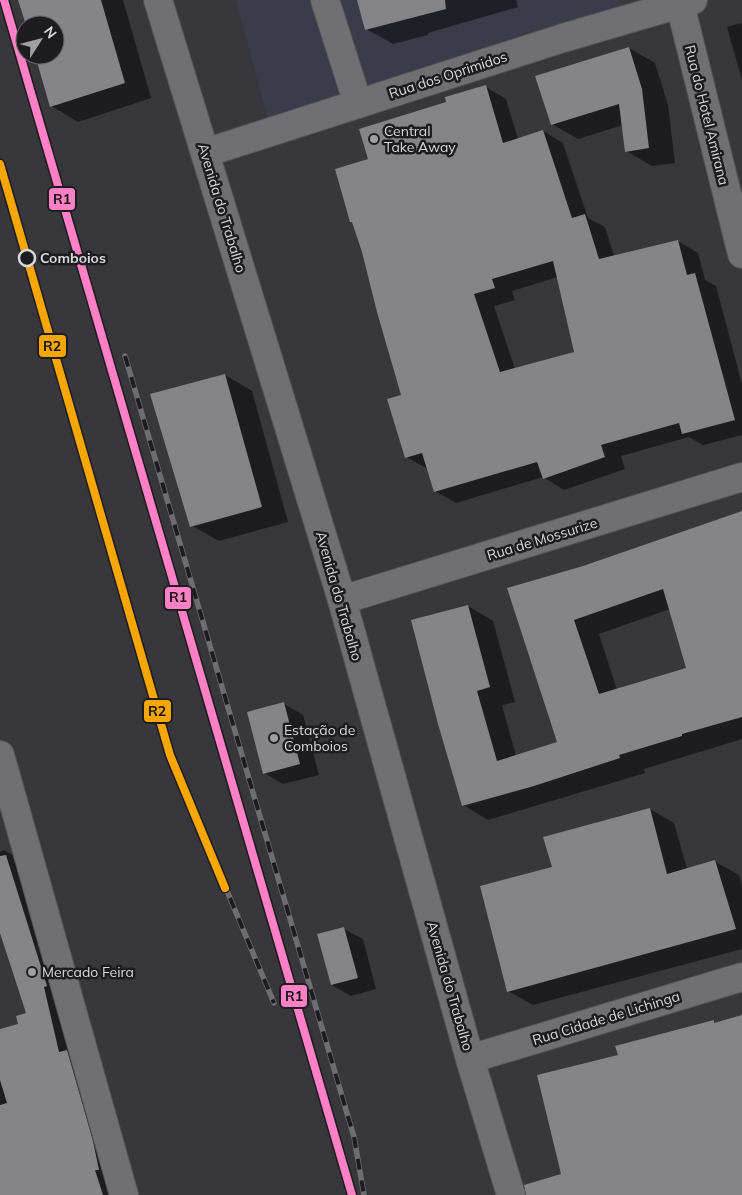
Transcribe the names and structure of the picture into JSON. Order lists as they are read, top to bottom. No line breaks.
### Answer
{"streets":{"street":["Rua dos Oprimidos","Rua do Hotel Amirana","Avenida do Trabalho","Rua de Mossurize","Rua Cidade de Lichinga"]},"crossings":[["Rua dos Oprimidos","Rua do Hotel Amirana"],["Rua dos Oprimidos","Avenida do Trabalho"],["Avenida do Trabalho","Rua de Mossurize"],["Avenida do Trabalho","Rua Cidade de Lichinga"]],"places":["Central Take Away","Comboios","Estação de Comboios","Mercado Feira"],"lines":["transit line R1","transit line R2"],"north":"top right"}
